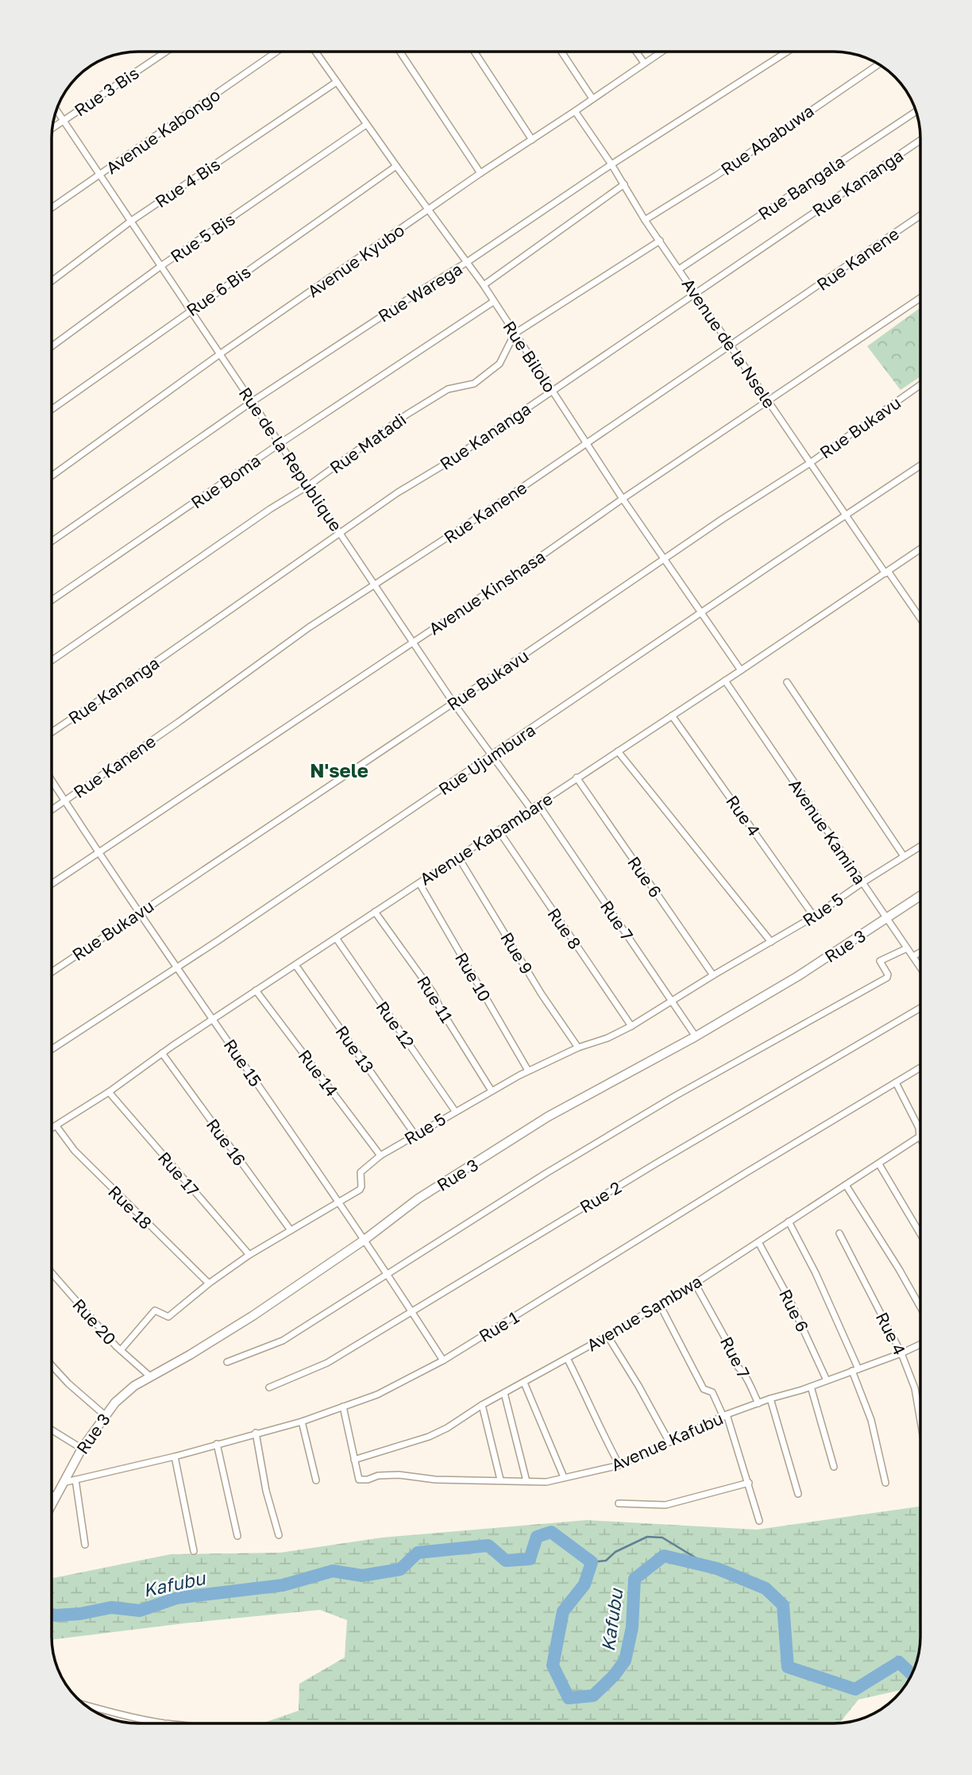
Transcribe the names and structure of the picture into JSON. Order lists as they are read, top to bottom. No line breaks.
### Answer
{"streets":{"street":["Rue 3 Bis","Avenue Kabongo","Rue Ababuwa","Rue 4 Bis","Rue Kananga","Rue Bangala","Rue 5 Bis","Rue Kanene","Avenue Kyubo","Rue 6 Bis","Rue Warega","Avenue de la Nsele","Rue Bilolo","Rue Bukavu","Rue Matadi","Rue de la Republique","Rue Boma","Avenue Kinshasa","Rue Ujumbura","Rue 4","Avenue Kamina","Avenue Kabambare","Rue 6","Rue 5","Rue 7","Rue 8","Rue 3","Rue 9","Rue 10","Rue 11","Rue 12","Rue 13","Rue 15","Rue 14","Rue 16","Rue 17","Rue 2","Rue 18","Avenue Sambwa","Rue 20","Rue 1","Avenue Kafubu"]},"crossings":[["Rue 3 Bis","Rue de la Republique"],["Avenue Kabongo","Rue de la Republique"],["Rue Ababuwa","Avenue de la Nsele"],["Rue 4 Bis","Rue Bilolo"],["Rue 4 Bis","Rue de la Republique"],["Rue Kananga","Avenue de la Nsele"],["Rue Kananga","Rue Bilolo"],["Rue Kananga","Rue de la Republique"],["Rue Bangala","Avenue de la Nsele"],["Rue 5 Bis","Rue Bilolo"],["Rue 5 Bis","Rue de la Republique"],["Rue Kanene","Avenue de la Nsele"],["Rue Kanene","Rue Bilolo"],["Rue Kanene","Rue de la Republique"],["Rue Kanene","Rue 15"],["Avenue Kyubo","Avenue de la Nsele"],["Avenue Kyubo","Rue Bilolo"],["Avenue Kyubo","Rue de la Republique"],["Rue 6 Bis","Rue Bilolo"],["Rue 6 Bis","Rue de la Republique"],["Rue Warega","Avenue de la Nsele"],["Rue Warega","Rue Bilolo"],["Rue Warega","Rue de la Republique"],["Avenue de la Nsele","Rue Bukavu"],["Avenue de la Nsele","Rue Matadi"],["Avenue de la Nsele","Avenue Kinshasa"],["Avenue de la Nsele","Rue Ujumbura"],["Avenue de la Nsele","Avenue Kabambare"],["Rue Bilolo","Rue Bukavu"],["Rue Bilolo","Rue Matadi"],["Rue Bilolo","Rue Boma"],["Rue Bilolo","Avenue Kinshasa"],["Rue Bilolo","Rue Ujumbura"],["Rue Bilolo","Avenue Kabambare"],["Rue Bukavu","Rue de la Republique"],["Rue Bukavu","Rue 15"],["Rue Matadi","Rue de la Republique"],["Rue de la Republique","Rue Boma"],["Rue de la Republique","Avenue Kinshasa"],["Rue de la Republique","Rue Ujumbura"],["Rue de la Republique","Avenue Kabambare"],["Avenue Kinshasa","Rue 15"],["Rue Ujumbura","Rue 15"],["Rue 4","Avenue Kabambare"],["Rue 4","Rue 5"],["Rue 4","Avenue Kafubu"],["Avenue Kamina","Avenue Kabambare"],["Avenue Kamina","Rue 5"],["Avenue Kamina","Rue 3"],["Avenue Kabambare","Rue 6"],["Avenue Kabambare","Rue 7"],["Avenue Kabambare","Rue 8"],["Avenue Kabambare","Rue 9"],["Avenue Kabambare","Rue 10"],["Avenue Kabambare","Rue 11"],["Avenue Kabambare","Rue 12"],["Avenue Kabambare","Rue 13"],["Avenue Kabambare","Rue 15"],["Avenue Kabambare","Rue 14"],["Avenue Kabambare","Rue 16"],["Avenue Kabambare","Rue 17"],["Avenue Kabambare","Rue 18"],["Rue 6","Rue 5"],["Rue 6","Avenue Sambwa"],["Rue 6","Avenue Kafubu"],["Rue 5","Rue 7"],["Rue 5","Rue 8"],["Rue 5","Rue 9"],["Rue 5","Rue 10"],["Rue 5","Rue 11"],["Rue 5","Rue 12"],["Rue 5","Rue 13"],["Rue 5","Rue 15"],["Rue 5","Rue 14"],["Rue 5","Rue 16"],["Rue 5","Rue 17"],["Rue 5","Rue 18"],["Rue 5","Rue 20"],["Rue 7","Rue 3"],["Rue 7","Avenue Sambwa"],["Rue 7","Avenue Kafubu"],["Rue 3","Rue 15"],["Rue 3","Rue 20"],["Rue 3","Rue 1"],["Rue 15","Rue 2"],["Rue 15","Rue 1"],["Avenue Sambwa","Avenue Kafubu"]],"districts":["N'sele"],"water":["Kafubu"]}
